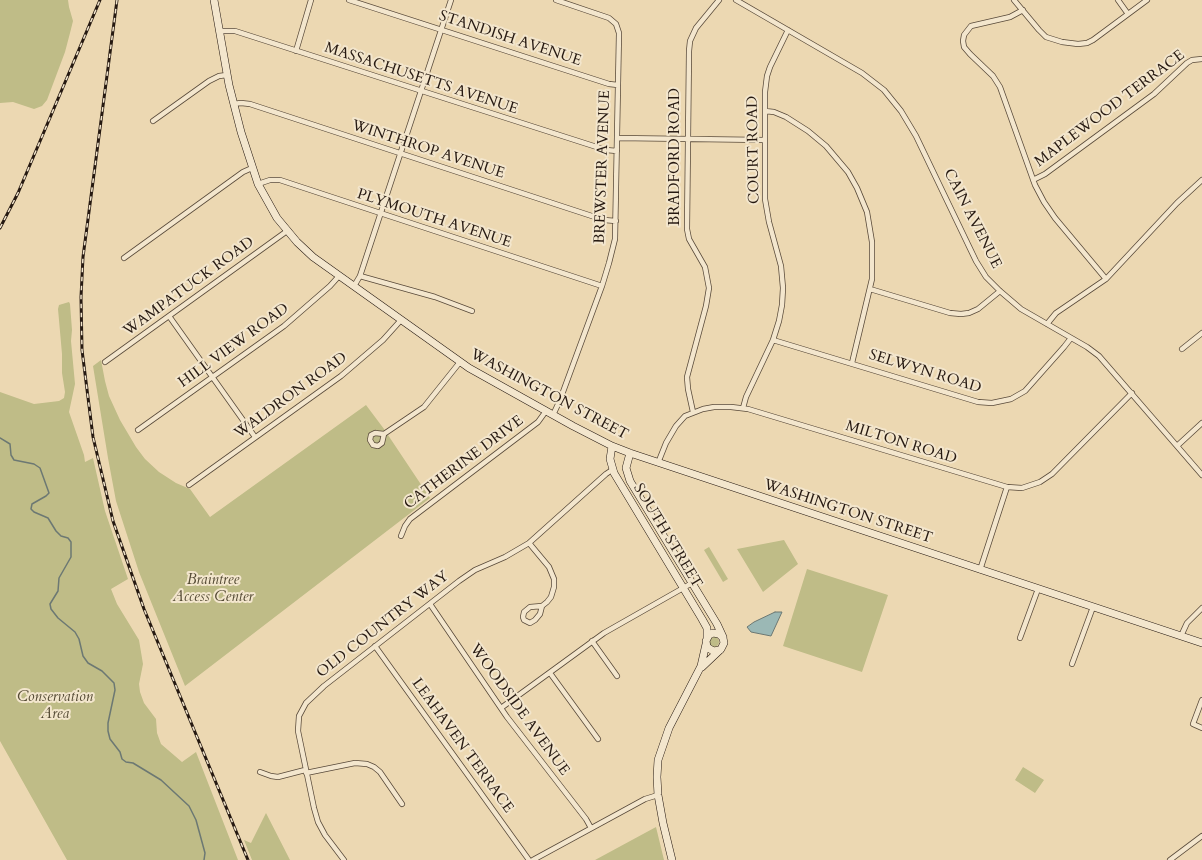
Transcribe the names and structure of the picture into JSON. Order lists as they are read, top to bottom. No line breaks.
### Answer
{"streets":{"main road":["WASHINGTON STREET","SOUTH STREET"],"street":["STANDISH AVENUE","MASSACHUSETTS AVENUE","MAPLEWOOD TERRACE","WINTHROP AVENUE","COURT ROAD","BRADFORD ROAD","BREWSTER AVENUE","PLYMOUTH AVENUE","CAIN AVENUE","WAMPATUCK ROAD","HILL VIEW ROAD","SELWYN ROAD","WALDRON ROAD","MILTON ROAD","CATHERINE DRIVE","OLD COUNTRY WAY","WOODSIDE AVENUE","LEAHAVEN TERRACE"]},"crossings":[["STANDISH AVENUE","BREWSTER AVENUE"],["MASSACHUSETTS AVENUE","BREWSTER AVENUE"],["MASSACHUSETTS AVENUE","WASHINGTON STREET"],["WINTHROP AVENUE","BREWSTER AVENUE"],["WINTHROP AVENUE","WASHINGTON STREET"],["COURT ROAD","CAIN AVENUE"],["COURT ROAD","SELWYN ROAD"],["COURT ROAD","MILTON ROAD"],["BRADFORD ROAD","MILTON ROAD"],["BREWSTER AVENUE","PLYMOUTH AVENUE"],["BREWSTER AVENUE","WASHINGTON STREET"],["PLYMOUTH AVENUE","WASHINGTON STREET"],["CAIN AVENUE","SELWYN ROAD"],["CAIN AVENUE","MILTON ROAD"],["WAMPATUCK ROAD","WASHINGTON STREET"],["HILL VIEW ROAD","WASHINGTON STREET"],["WASHINGTON STREET","WALDRON ROAD"],["WASHINGTON STREET","MILTON ROAD"],["WASHINGTON STREET","CATHERINE DRIVE"],["WASHINGTON STREET","SOUTH STREET"],["SOUTH STREET","OLD COUNTRY WAY"],["OLD COUNTRY WAY","WOODSIDE AVENUE"],["OLD COUNTRY WAY","LEAHAVEN TERRACE"]],"parks":["Braintree Access Center","Conservation Area"]}
